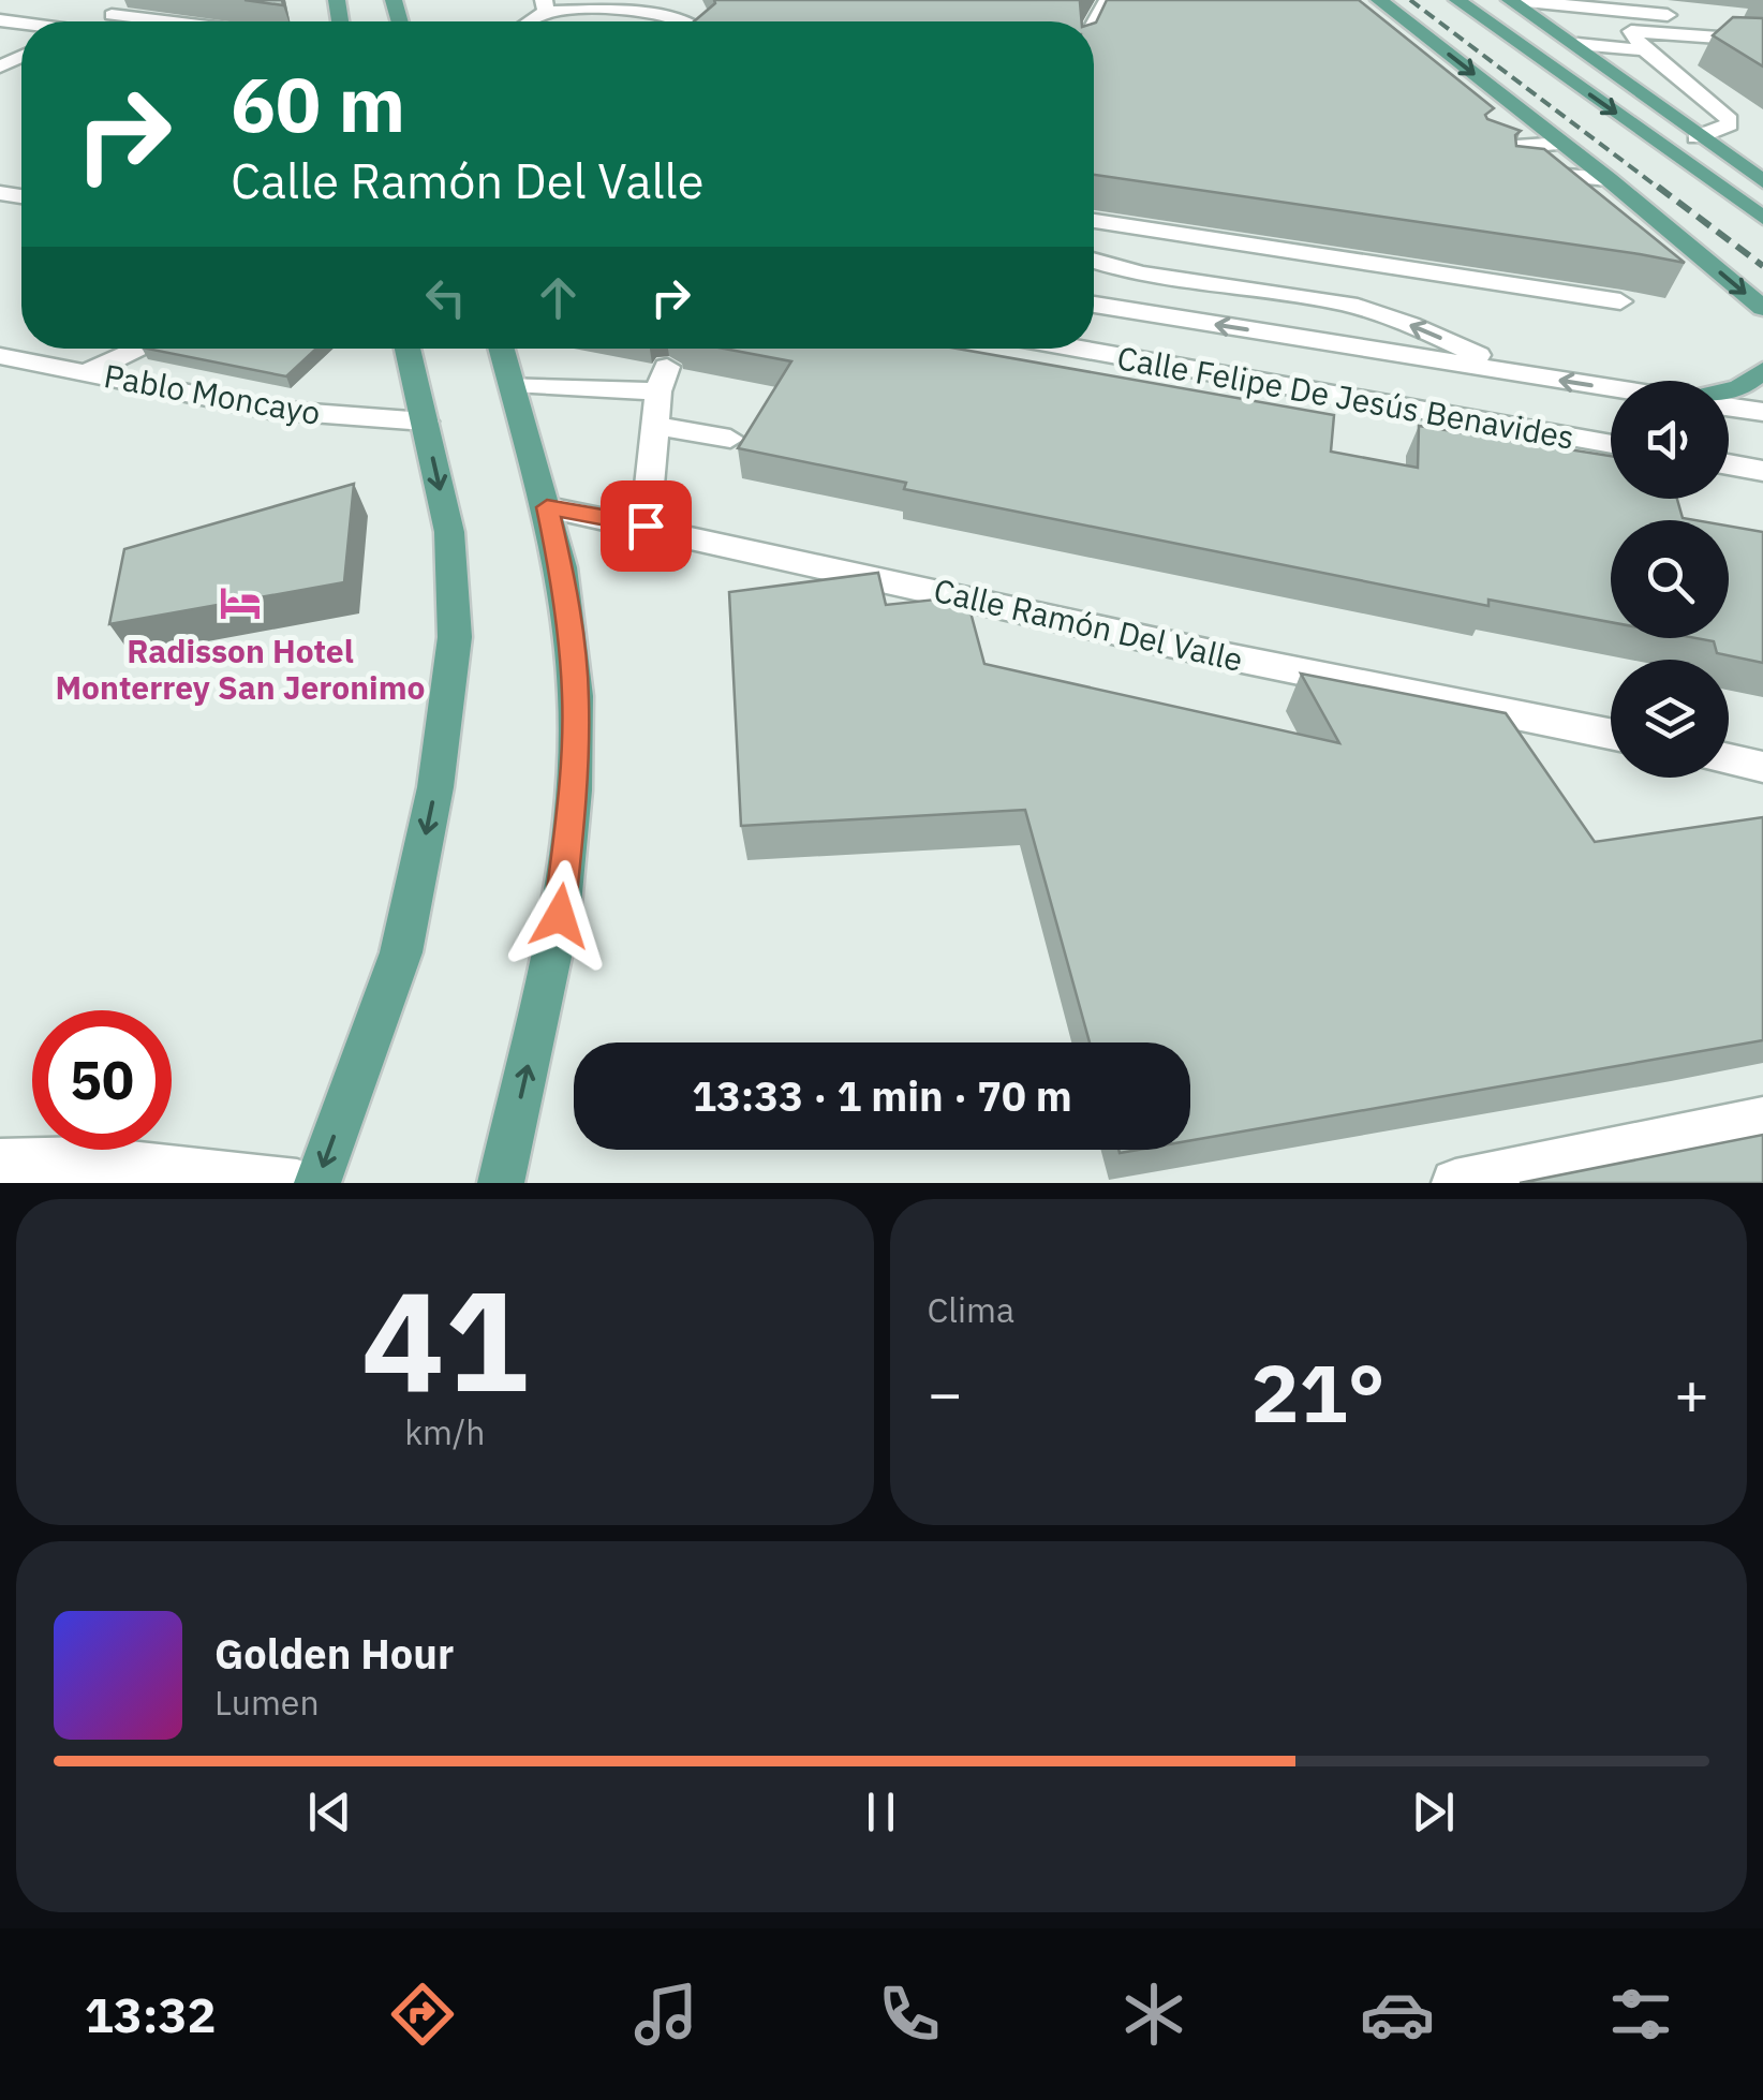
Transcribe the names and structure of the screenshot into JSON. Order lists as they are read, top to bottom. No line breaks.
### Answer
{"streets":{"street":["Pablo Moncayo","Calle Felipe De Jesús Benavides","Calle Ramón Del Valle"]},"places":{"hotel":["Radisson Hotel Monterrey San Jeronimo"]},"page":{"turn":["60 m","Calle Ramón Del Valle"],"limit":"50","trip":"13:33 · 1 min · 70 m","tile":[["41","km/h"],"Clima"],"heat":["−","21°","+"],"song":["Golden Hour","Lumen"],"tabs":"13:32"}}
